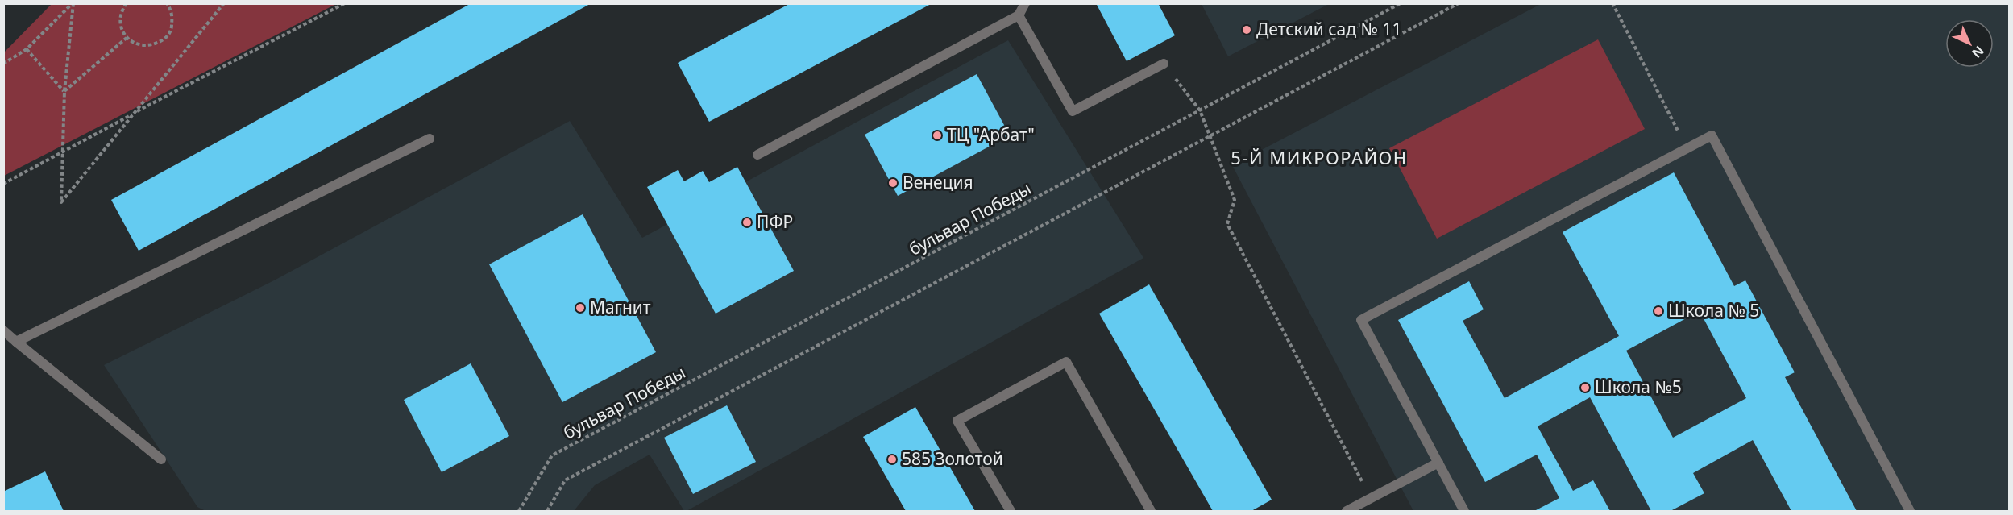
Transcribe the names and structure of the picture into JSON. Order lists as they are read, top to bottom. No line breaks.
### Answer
{"streets":{"path":["бульвар Победы"]},"districts":["5-Й МИКРОРАЙОН"],"places":["Детский сад № 11","ТЦ \"Арбат\"","Венеция","ПФР","Магнит","Школа № 5","Школа №5","585 Золотой"],"north":"bottom right"}
